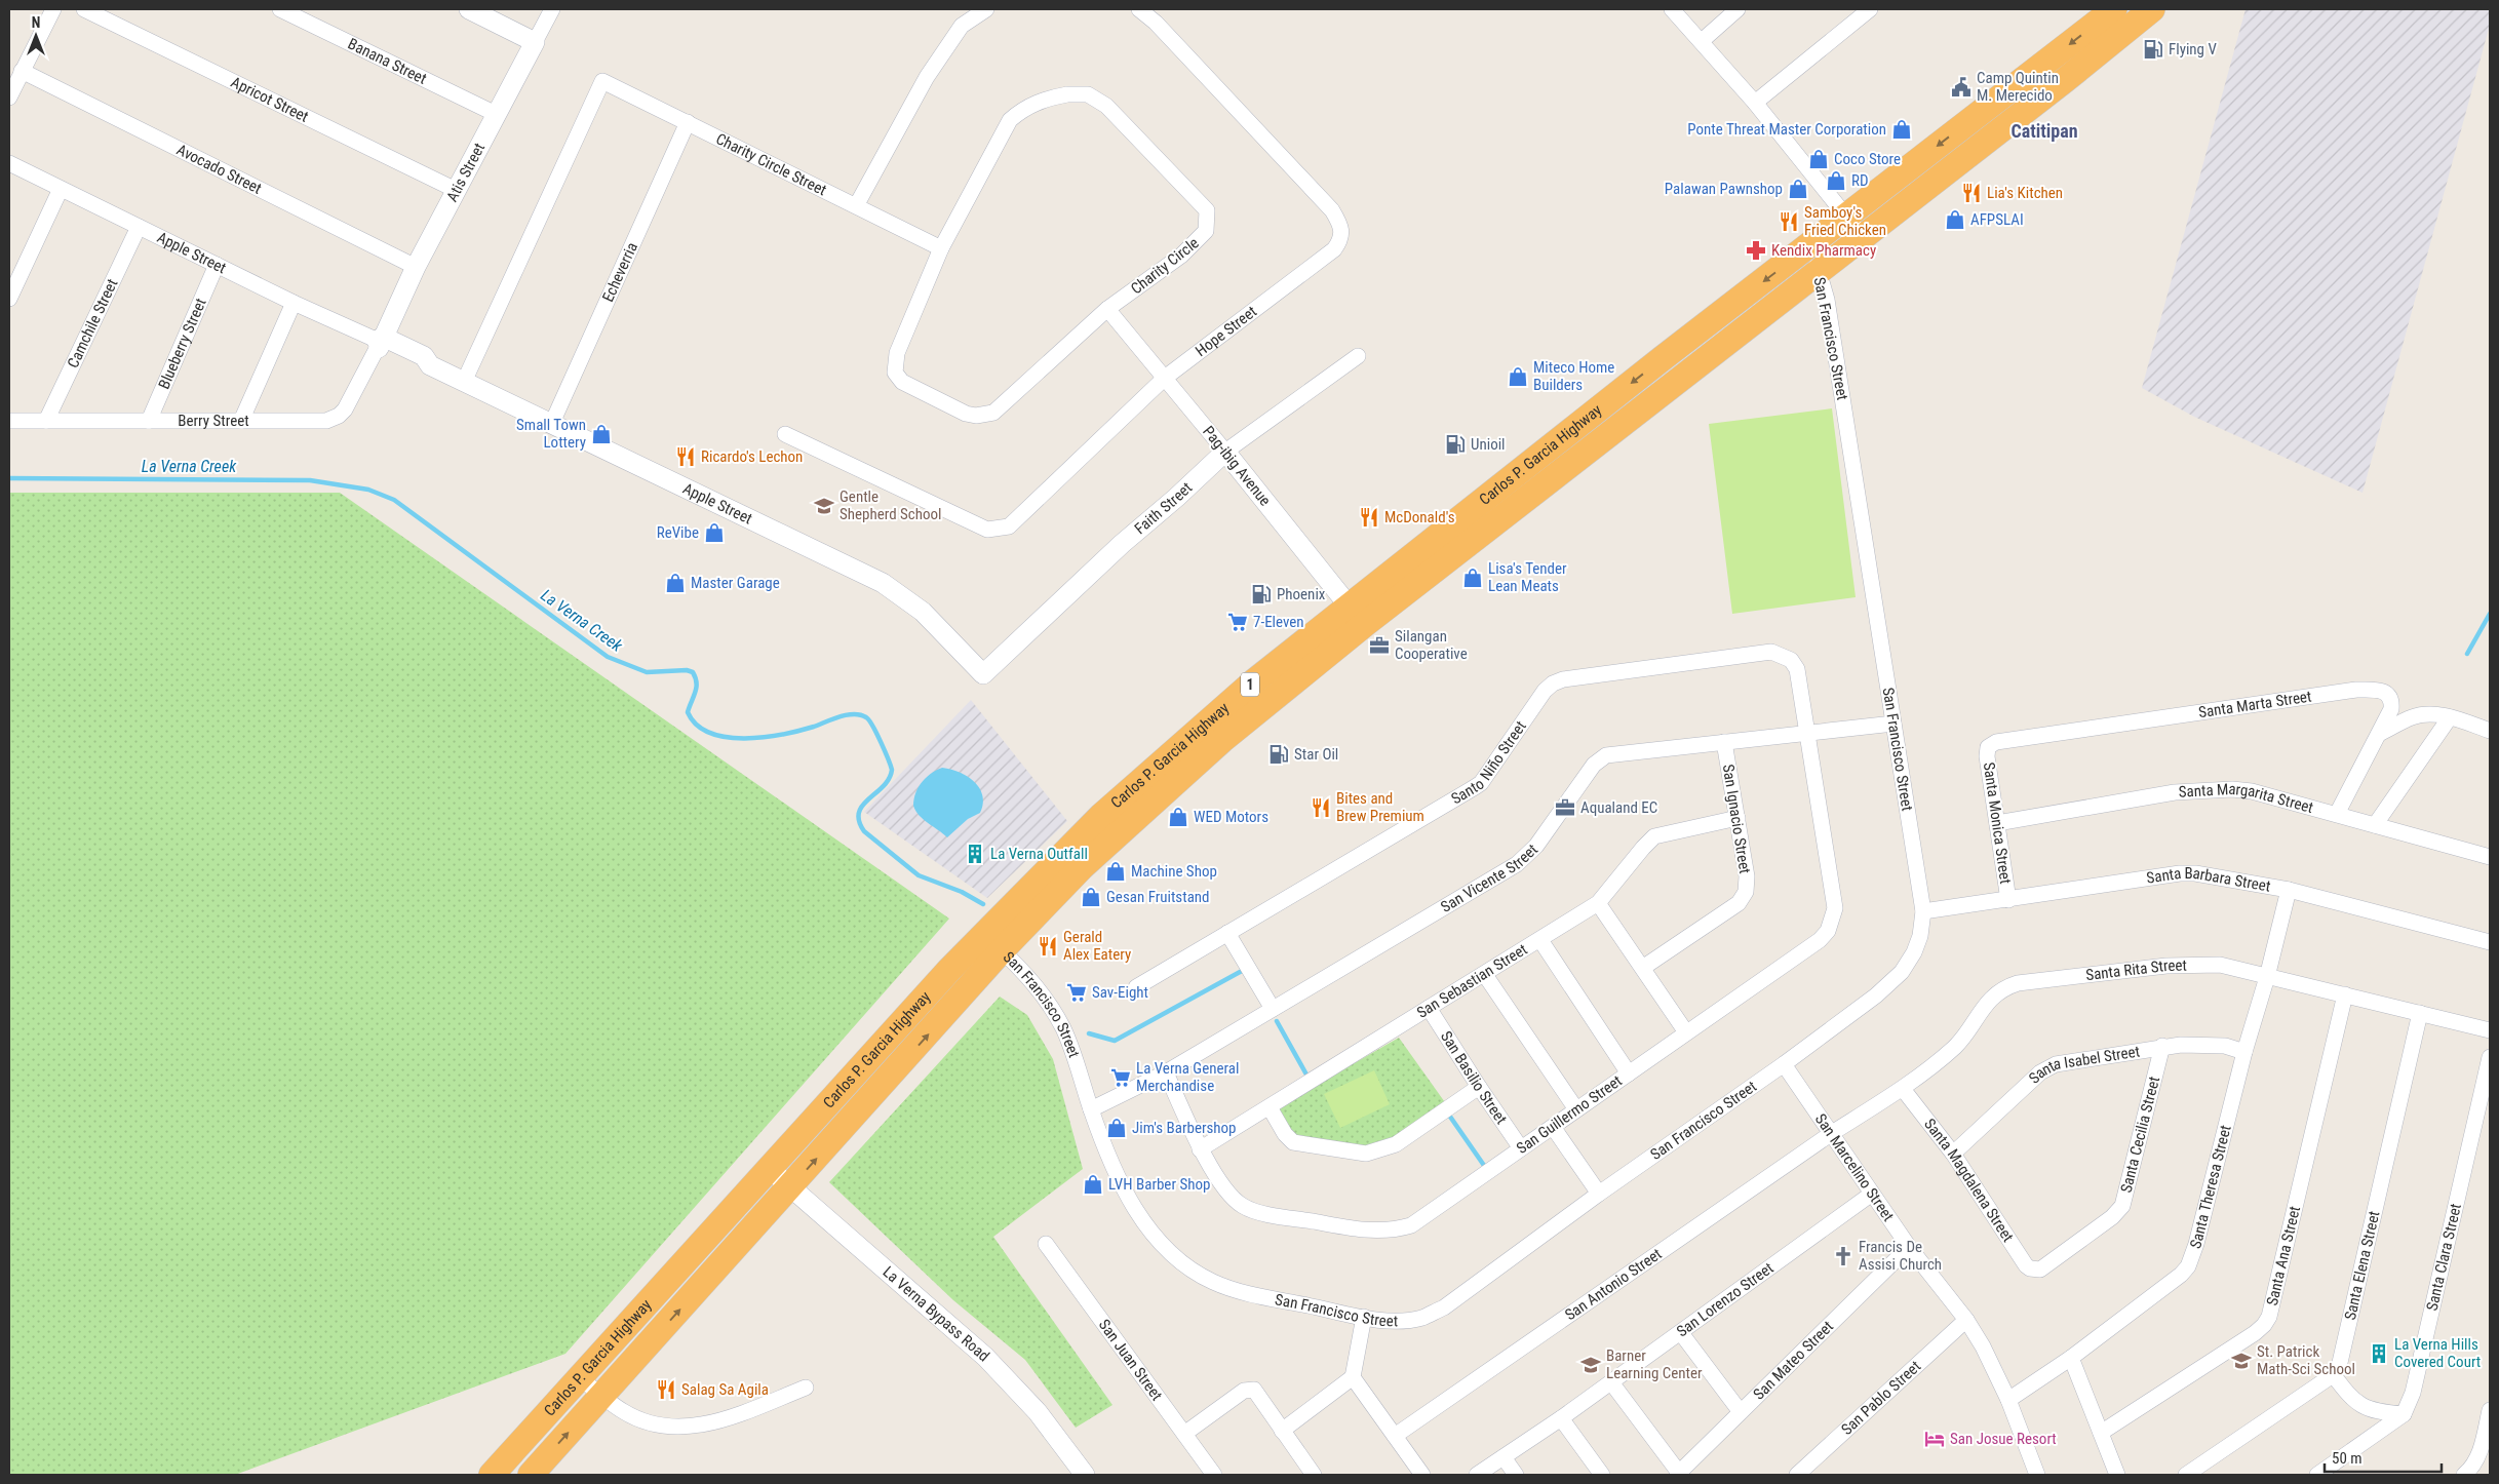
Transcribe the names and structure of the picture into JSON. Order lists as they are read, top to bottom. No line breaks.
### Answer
{"streets":{"highway":["Carlos P. Garcia Highway","1"],"street":["Banana Street","Apricot Street","Charity Circle Street","Avocado Street","Atis Street","Apple Street","Charity Circle","Echeverria","Camchile Street","Hope Street","San Francisco Street","Blueberry Street","Berry Street","Pag-ibig Avenue","Faith Street","Santa Marta Street","Santo Niño Street","Santa Margarita Street","San Ignacio Street","Santa Monica Street","San Vicente Street","Santa Barbara Street","Santa Rita Street","San Sebastian Street","Santa Isabel Street","San Basilio Street","San Guillermo Street","Santa Cecilia Street","San Marcelino Street","Santa Magdalena Street","Santa Theresa Street","Santa Ana Street","Santa Clara Street","Santa Elena Street","San Antonio Street","San Lorenzo Street","La Verna Bypass Road","San Juan Street","San Mateo Street","San Pablo Street"]},"crossings":[["Banana Street","Atis Street"],["Apricot Street","Atis Street"],["Charity Circle Street","Apple Street"],["Charity Circle Street","Charity Circle"],["Charity Circle Street","Echeverria"],["Avocado Street","Atis Street"],["Atis Street","Apple Street"],["Atis Street","Berry Street"],["Apple Street","Echeverria"],["Apple Street","Camchile Street"],["Apple Street","Blueberry Street"],["Apple Street","Berry Street"],["Apple Street","Faith Street"],["Charity Circle","Pag-ibig Avenue"],["Camchile Street","Berry Street"],["Hope Street","Pag-ibig Avenue"],["San Francisco Street","Carlos P. Garcia Highway"],["San Francisco Street","San Vicente Street"],["San Francisco Street","Santa Barbara Street"],["San Francisco Street","San Marcelino Street"],["Blueberry Street","Berry Street"],["Carlos P. Garcia Highway","Pag-ibig Avenue"],["Carlos P. Garcia Highway","La Verna Bypass Road"],["Pag-ibig Avenue","Faith Street"],["Santa Marta Street","Santa Margarita Street"],["Santa Marta Street","Santa Monica Street"],["Santo Niño Street","San Vicente Street"],["Santo Niño Street","San Guillermo Street"],["Santa Margarita Street","Santa Monica Street"],["San Ignacio Street","San Vicente Street"],["San Ignacio Street","San Sebastian Street"],["Santa Monica Street","Santa Barbara Street"],["San Vicente Street","San Guillermo Street"],["Santa Barbara Street","Santa Theresa Street"],["Santa Rita Street","San Marcelino Street"],["Santa Rita Street","Santa Magdalena Street"],["Santa Rita Street","Santa Theresa Street"],["Santa Rita Street","Santa Ana Street"],["Santa Rita Street","Santa Elena Street"],["Santa Rita Street","San Antonio Street"],["San Sebastian Street","San Basilio Street"],["San Sebastian Street","San Guillermo Street"],["Santa Isabel Street","Santa Cecilia Street"],["Santa Isabel Street","Santa Magdalena Street"],["Santa Isabel Street","Santa Theresa Street"],["San Basilio Street","San Guillermo Street"],["Santa Cecilia Street","Santa Magdalena Street"],["San Marcelino Street","Santa Theresa Street"],["San Marcelino Street","San Antonio Street"],["San Marcelino Street","San Lorenzo Street"],["San Marcelino Street","San Mateo Street"],["San Marcelino Street","San Pablo Street"]],"districts":["Catitipan"],"water":["La Verna Creek"],"places":{"fuel station":["Flying V","Unioil","Phoenix","Star Oil"],"public building":["Camp Quintin M. Merecido"],"shop":["Ponte Threat Master Corporation","Coco Store","RD","Palawan Pawnshop","AFPSLAI","Miteco Home Builders","Small Town Lottery","ReVibe","Lisa's Tender Lean Meats","Master Garage","WED Motors","Machine Shop","Gesan Fruitstand","Jim's Barbershop","LVH Barber Shop"],"restaurant":["Lia's Kitchen","Samboy's Fried Chicken","Ricardo's Lechon","McDonald's","Bites and Brew Premium","Gerald Alex Eatery","Salag Sa Agila"],"pharmacy":["Kendix Pharmacy"],"school or university":["Gentle Shepherd School","St. Patrick Math-Sci School","Barner Learning Center"],"supermarket":["7-Eleven","Sav-Eight","La Verna General Merchandise"],"office":["Silangan Cooperative","Aqualand EC"],"building":["La Verna Outfall","La Verna Hills Covered Court"],"church":["Francis De Assisi Church"],"hotel":["San Josue Resort"]},"scale_bar":"50 m","north":"top"}
